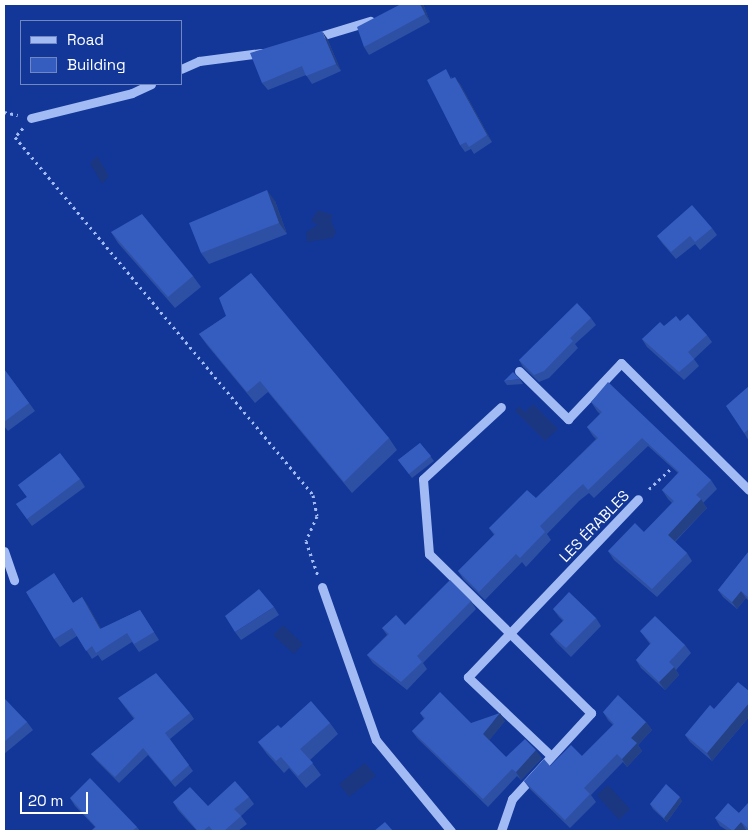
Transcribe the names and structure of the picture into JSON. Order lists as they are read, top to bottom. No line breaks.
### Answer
{"streets":{"street":["LES ÉRABLES"]},"legend":["Road","Building"],"scale_bar":"20 m"}
